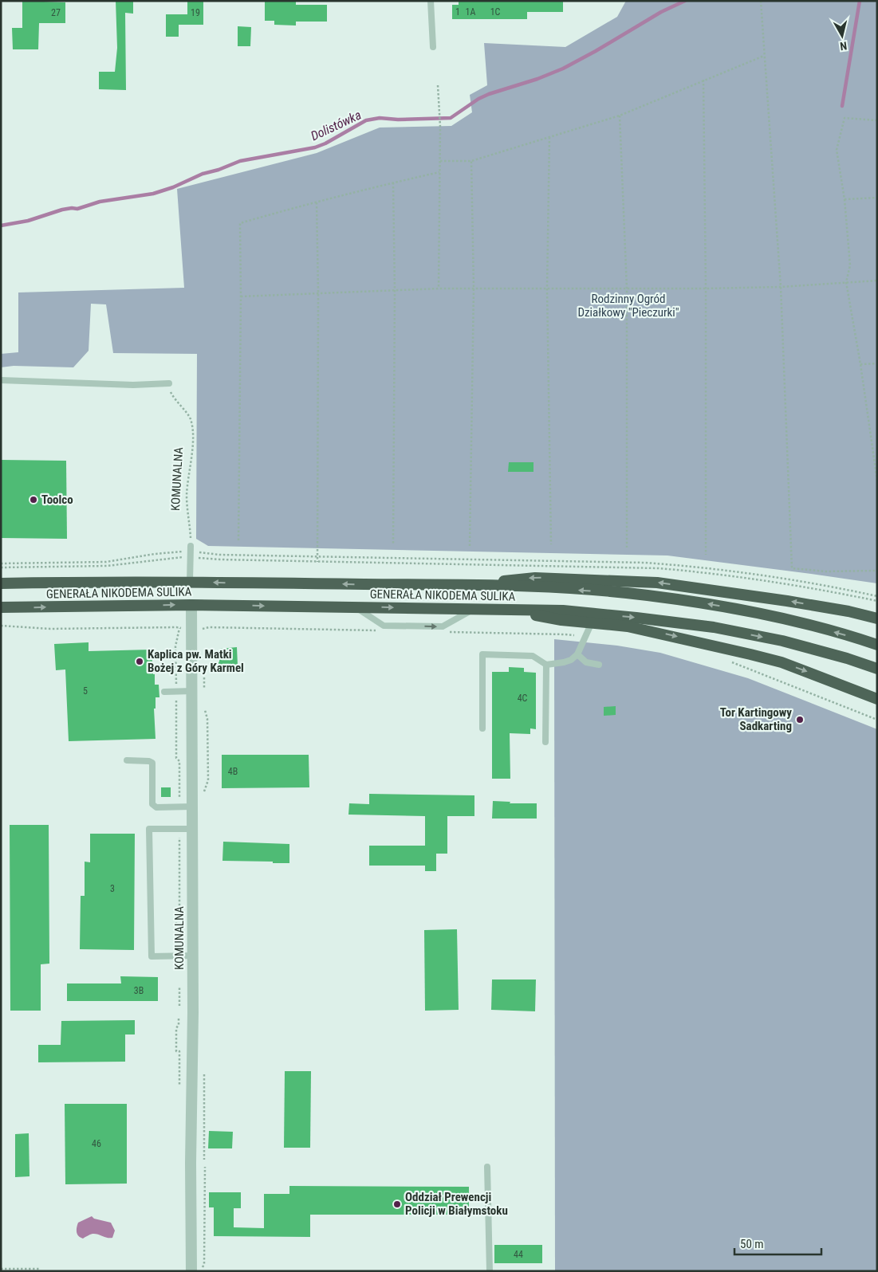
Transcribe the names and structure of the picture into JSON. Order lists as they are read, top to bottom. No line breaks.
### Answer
{"streets":{"highway":["GENERAŁA NIKODEMA SULIKA"],"street":["KOMUNALNA"]},"crossings":[["KOMUNALNA","GENERAŁA NIKODEMA SULIKA"]],"water":["Dolistówka"],"parks":["Rodzinny Ogród Działkowy \"Pieczurki\""],"places":["Toolco","Kaplica pw. Matki Bożej z Góry Karmel","Tor Kartingowy Sadkarting","Oddział Prewencji Policji w Białymstoku"],"house_numbers":["1","1A","1C","27","19","5","4C","4B","3","3B","46","44"],"scale_bar":"50 m","north":"bottom"}
